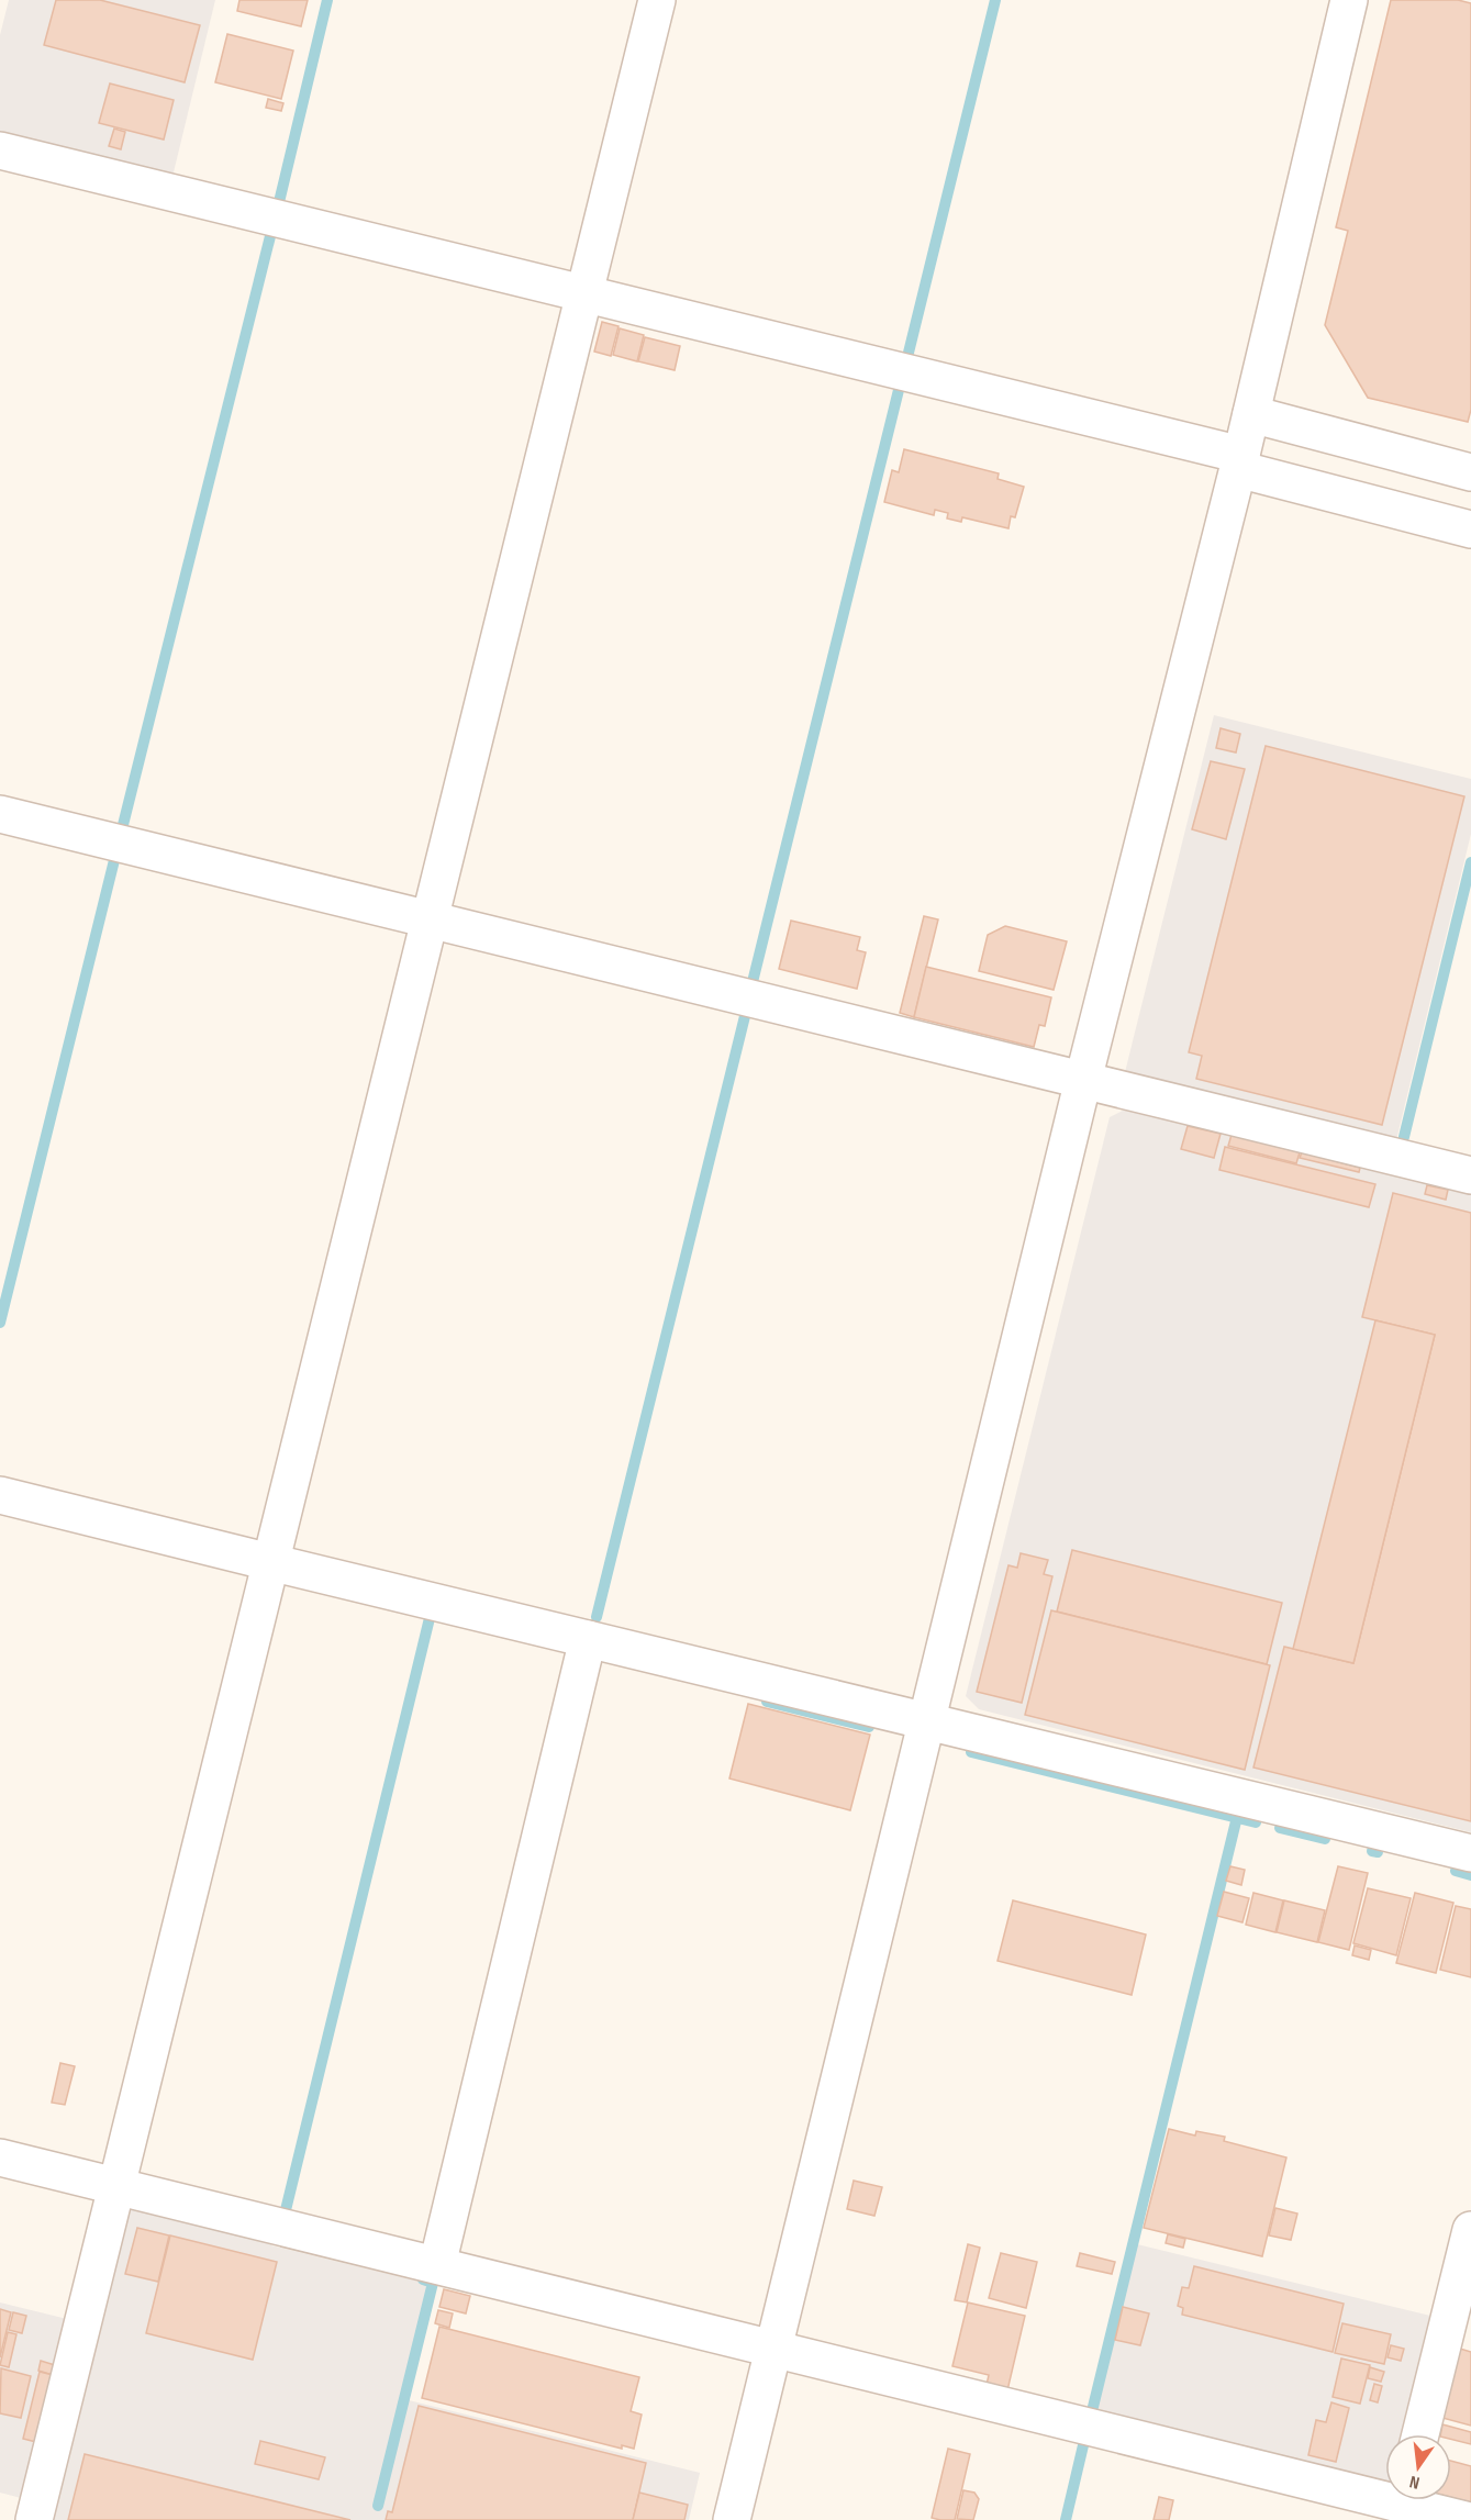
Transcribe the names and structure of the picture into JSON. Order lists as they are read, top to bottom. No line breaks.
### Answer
{"north":"bottom"}
